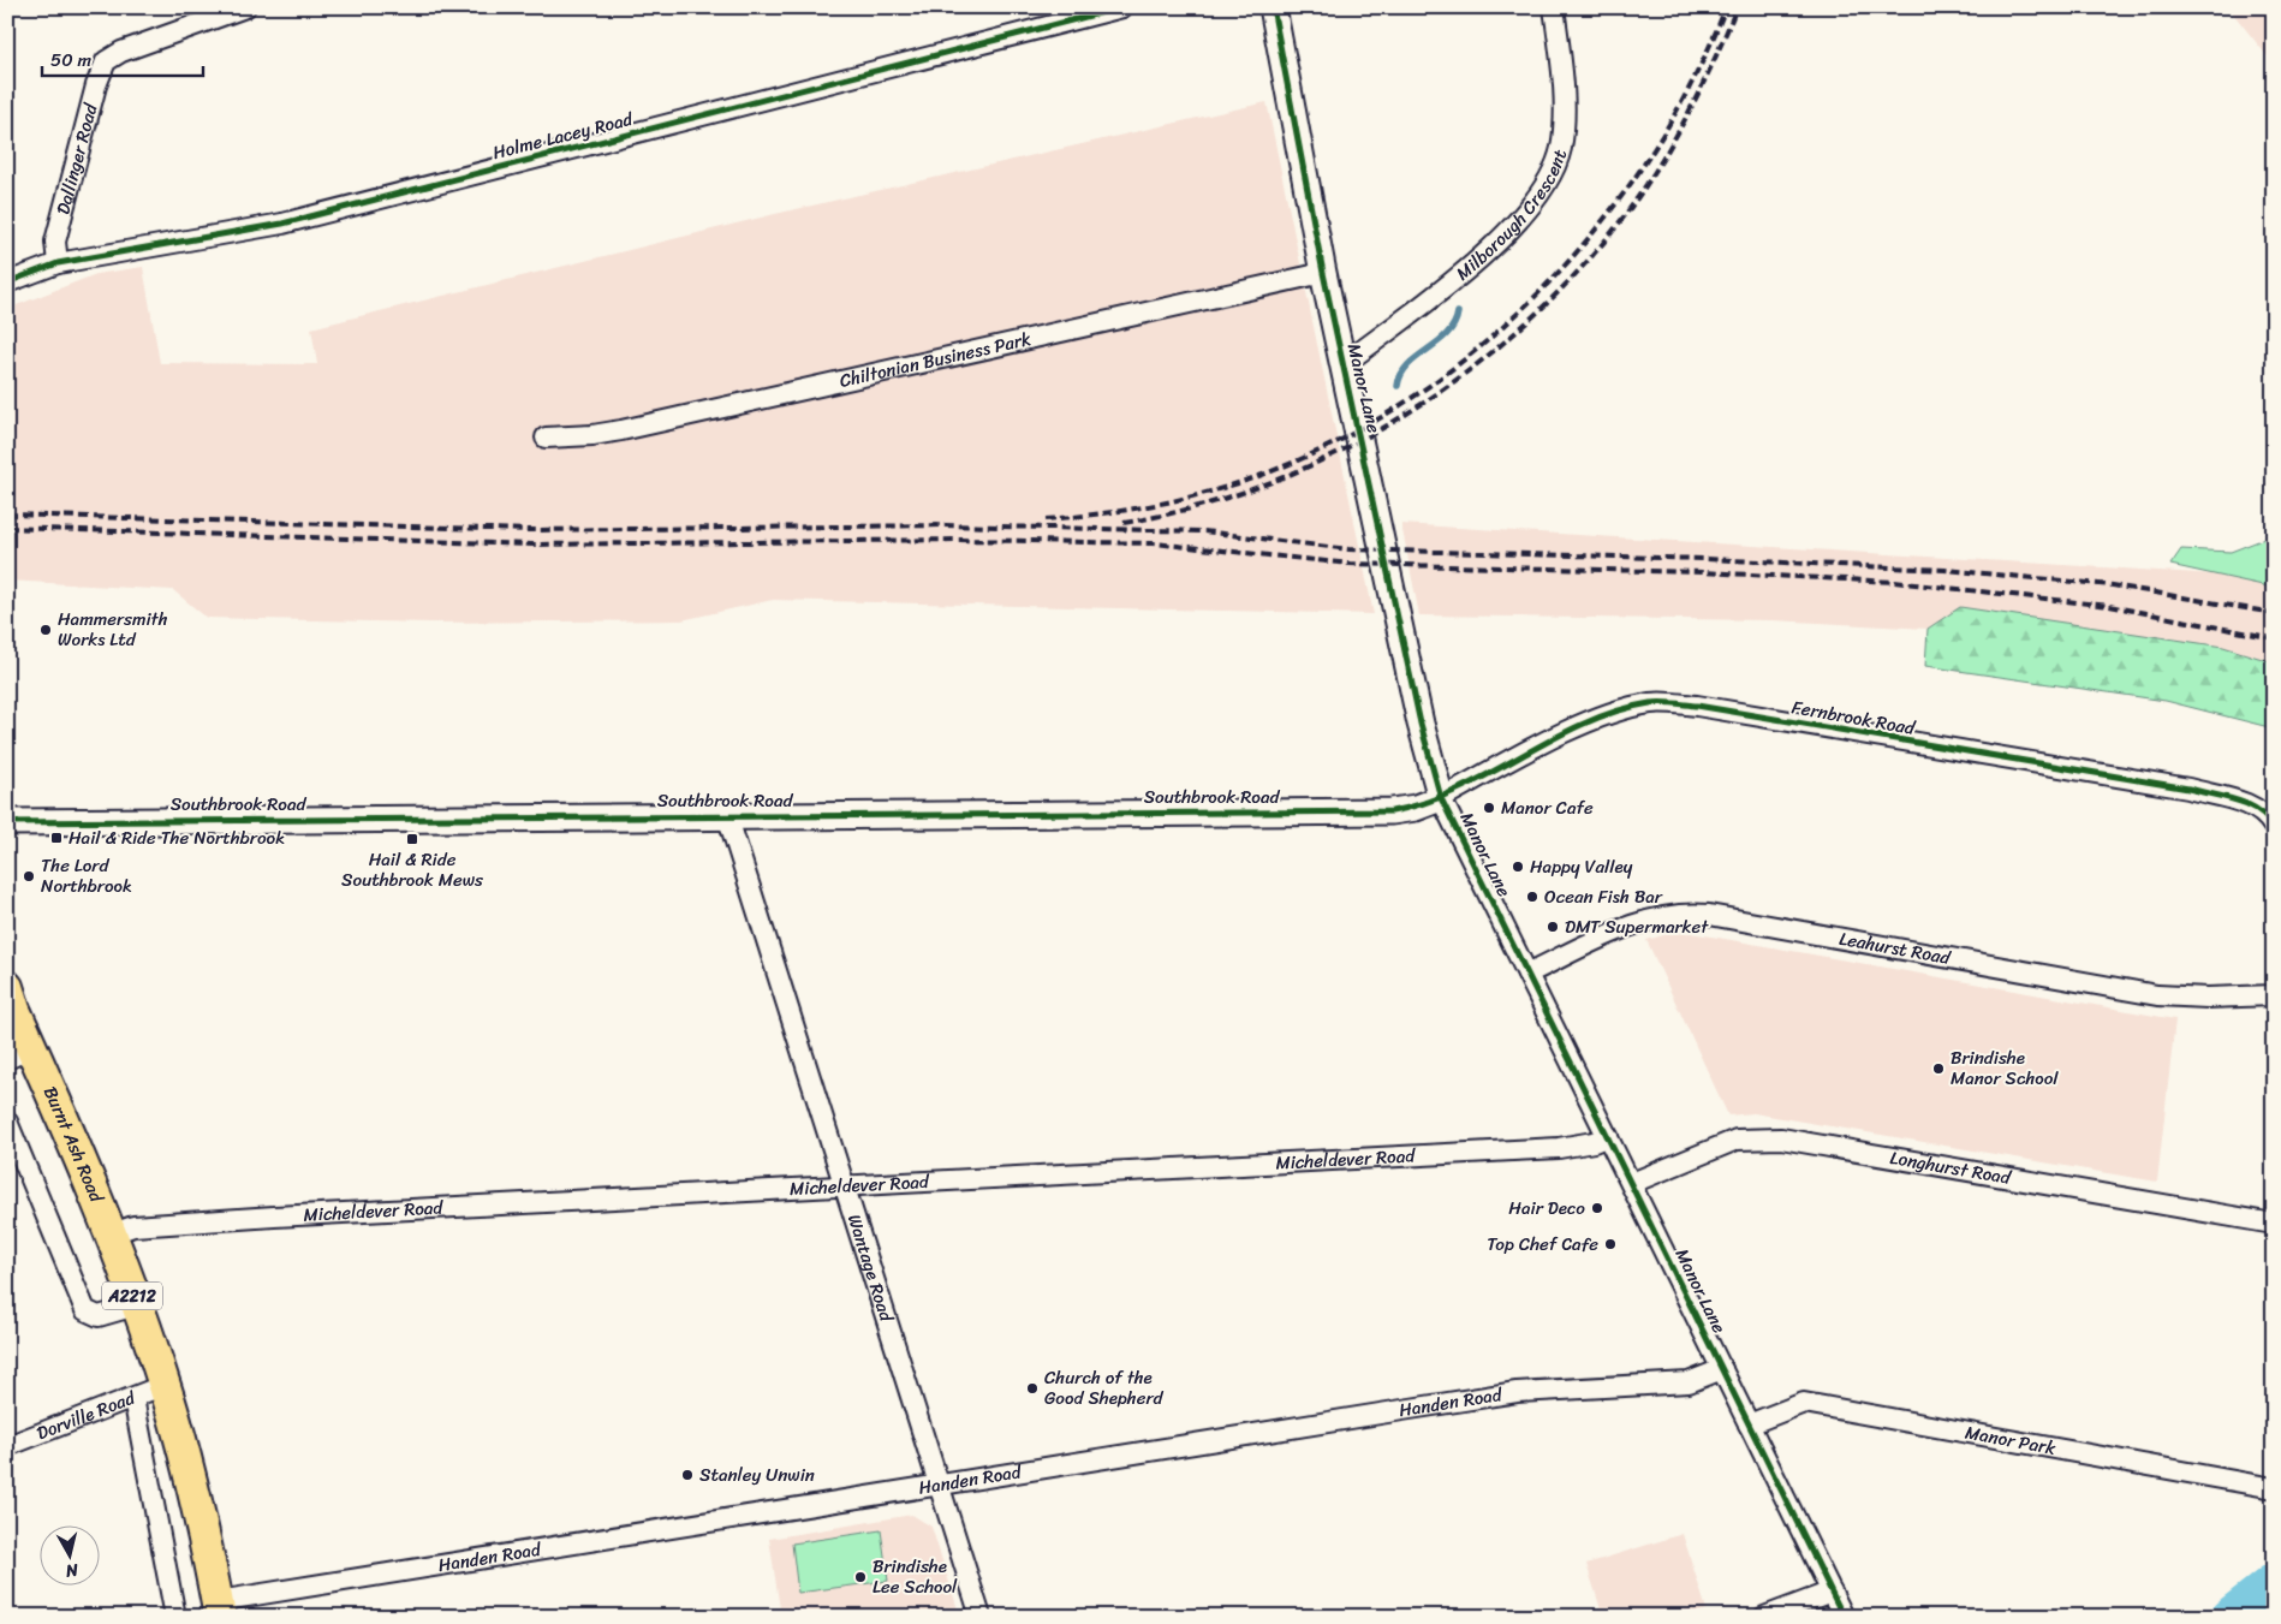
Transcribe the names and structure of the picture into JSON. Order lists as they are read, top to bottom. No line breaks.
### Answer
{"streets":{"main road":["Burnt Ash Road","A2212"],"street":["Holme Lacey Road","Dallinger Road","Milborough Crescent","Chiltonian Business Park","Manor Lane","Fernbrook Road","Southbrook Road","Leahurst Road","Micheldever Road","Longhurst Road","Wantage Road","Handen Road","Dorville Road","Manor Park"]},"crossings":[["Holme Lacey Road","Dallinger Road"],["Milborough Crescent","Manor Lane"],["Chiltonian Business Park","Manor Lane"],["Manor Lane","Fernbrook Road"],["Manor Lane","Southbrook Road"],["Manor Lane","Leahurst Road"],["Manor Lane","Micheldever Road"],["Manor Lane","Longhurst Road"],["Manor Lane","Handen Road"],["Manor Lane","Manor Park"],["Fernbrook Road","Southbrook Road"],["Southbrook Road","Wantage Road"],["Burnt Ash Road","Micheldever Road"],["Burnt Ash Road","Handen Road"],["Burnt Ash Road","Dorville Road"],["Micheldever Road","Wantage Road"],["Wantage Road","Handen Road"]],"places":{"other":["Hammersmith Works Ltd","Manor Cafe","Happy Valley","The Lord Northbrook","Ocean Fish Bar","DMT Supermarket","Brindishe Manor School","Hair Deco","Top Chef Cafe","Church of the Good Shepherd","Stanley Unwin","Brindishe Lee School"],"transit":["Hail & Ride The Northbrook","Hail & Ride Southbrook Mews"]},"scale_bar":"50 m","north":"bottom"}
